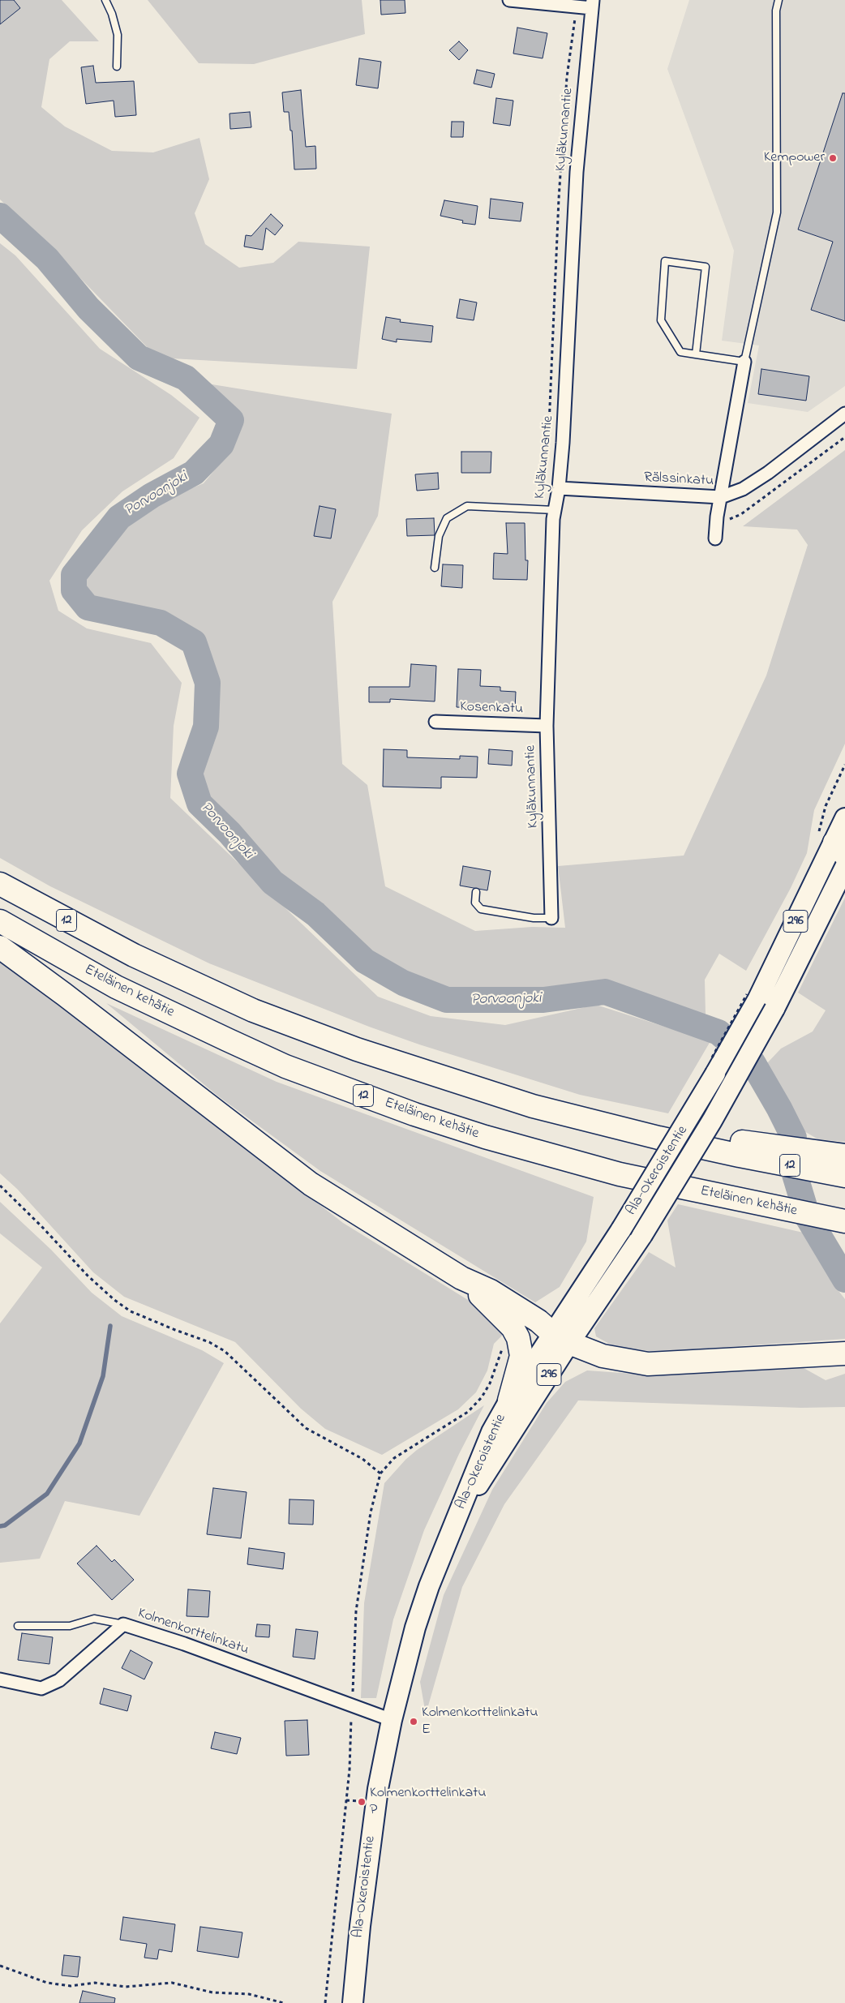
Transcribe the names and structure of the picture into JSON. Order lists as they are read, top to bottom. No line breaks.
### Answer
{"streets":{"highway":["12","Eteläinen kehätie"],"main road":["296","Ala-Okeroistentie"],"street":["Kyläkunnantie","Rälssinkatu","Kosenkatu","Kolmenkorttelinkatu"]},"crossings":[["Kyläkunnantie","Rälssinkatu"],["Kyläkunnantie","Kosenkatu"],["Ala-Okeroistentie","Kolmenkorttelinkatu"]],"water":["Porvoonjoki"],"places":["Kempower","Kolmenkorttelinkatu E","Kolmenkorttelinkatu P"]}
